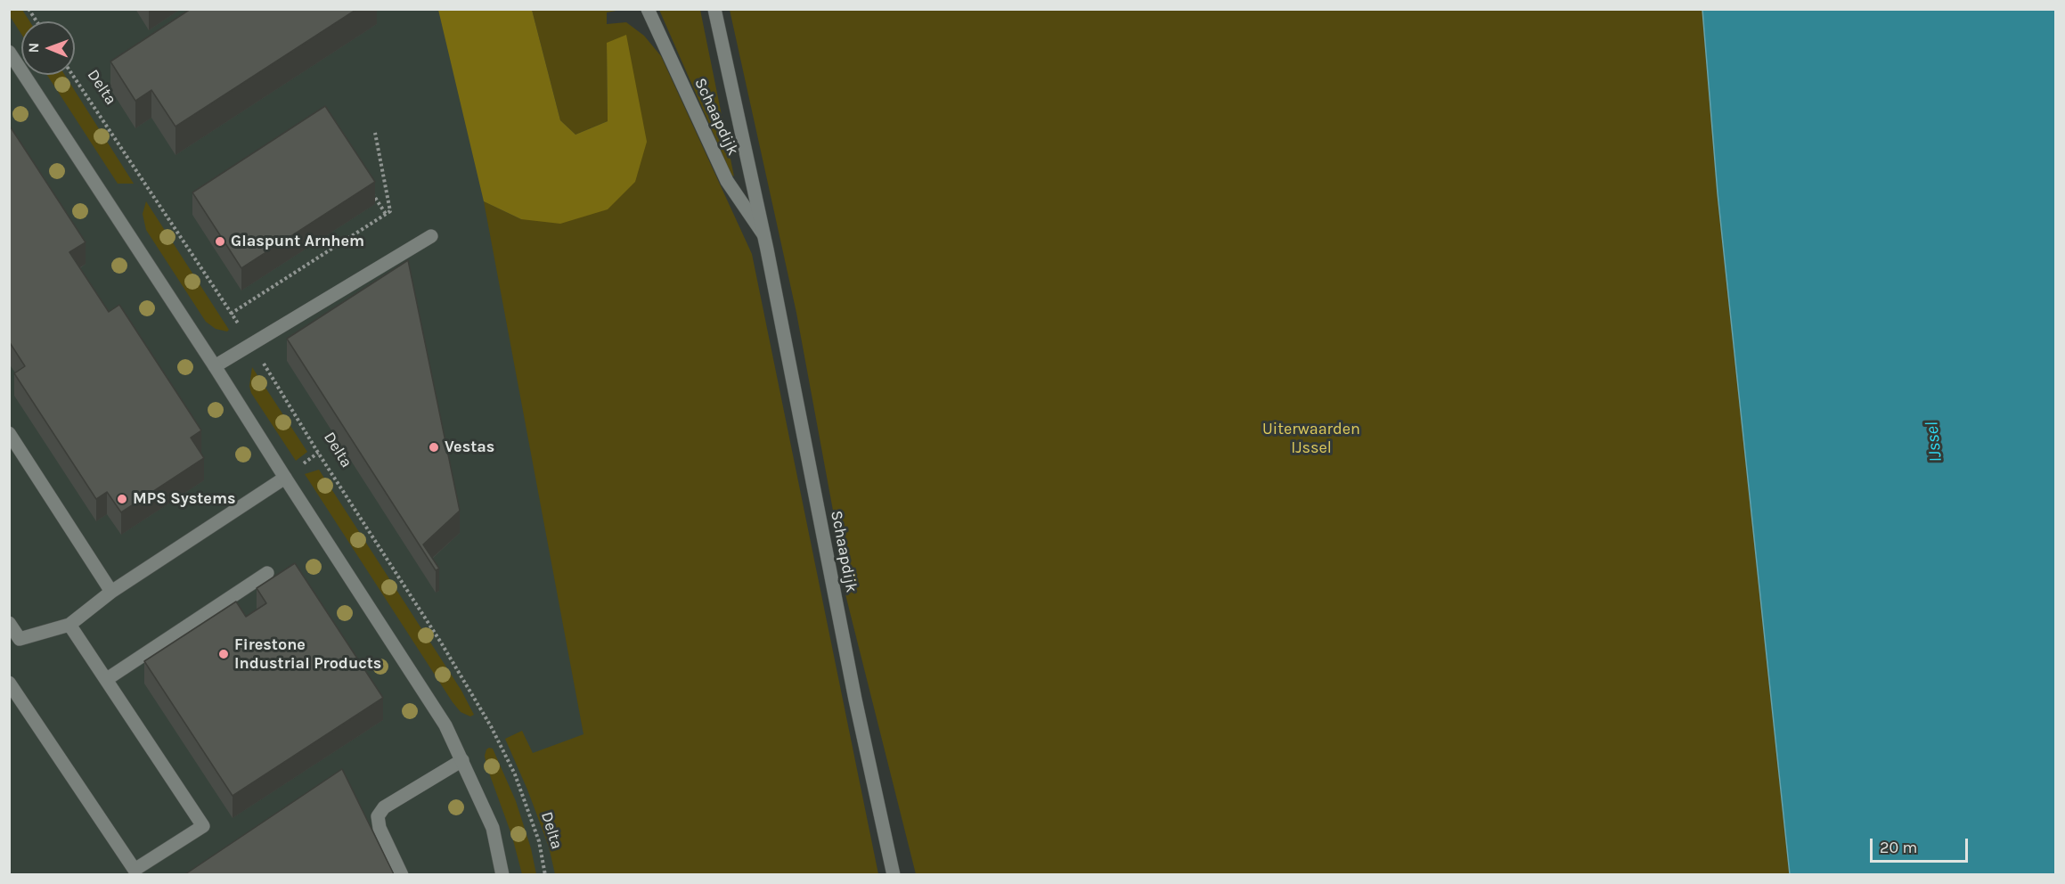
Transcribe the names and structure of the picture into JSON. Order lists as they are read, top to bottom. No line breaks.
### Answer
{"streets":{"street":["Schaapdijk"],"path":["Delta"]},"water":["IJssel"],"parks":["Uiterwaarden IJssel"],"places":["Glaspunt Arnhem","Vestas","MPS Systems","Firestone Industrial Products"],"scale_bar":"20 m","north":"left"}
